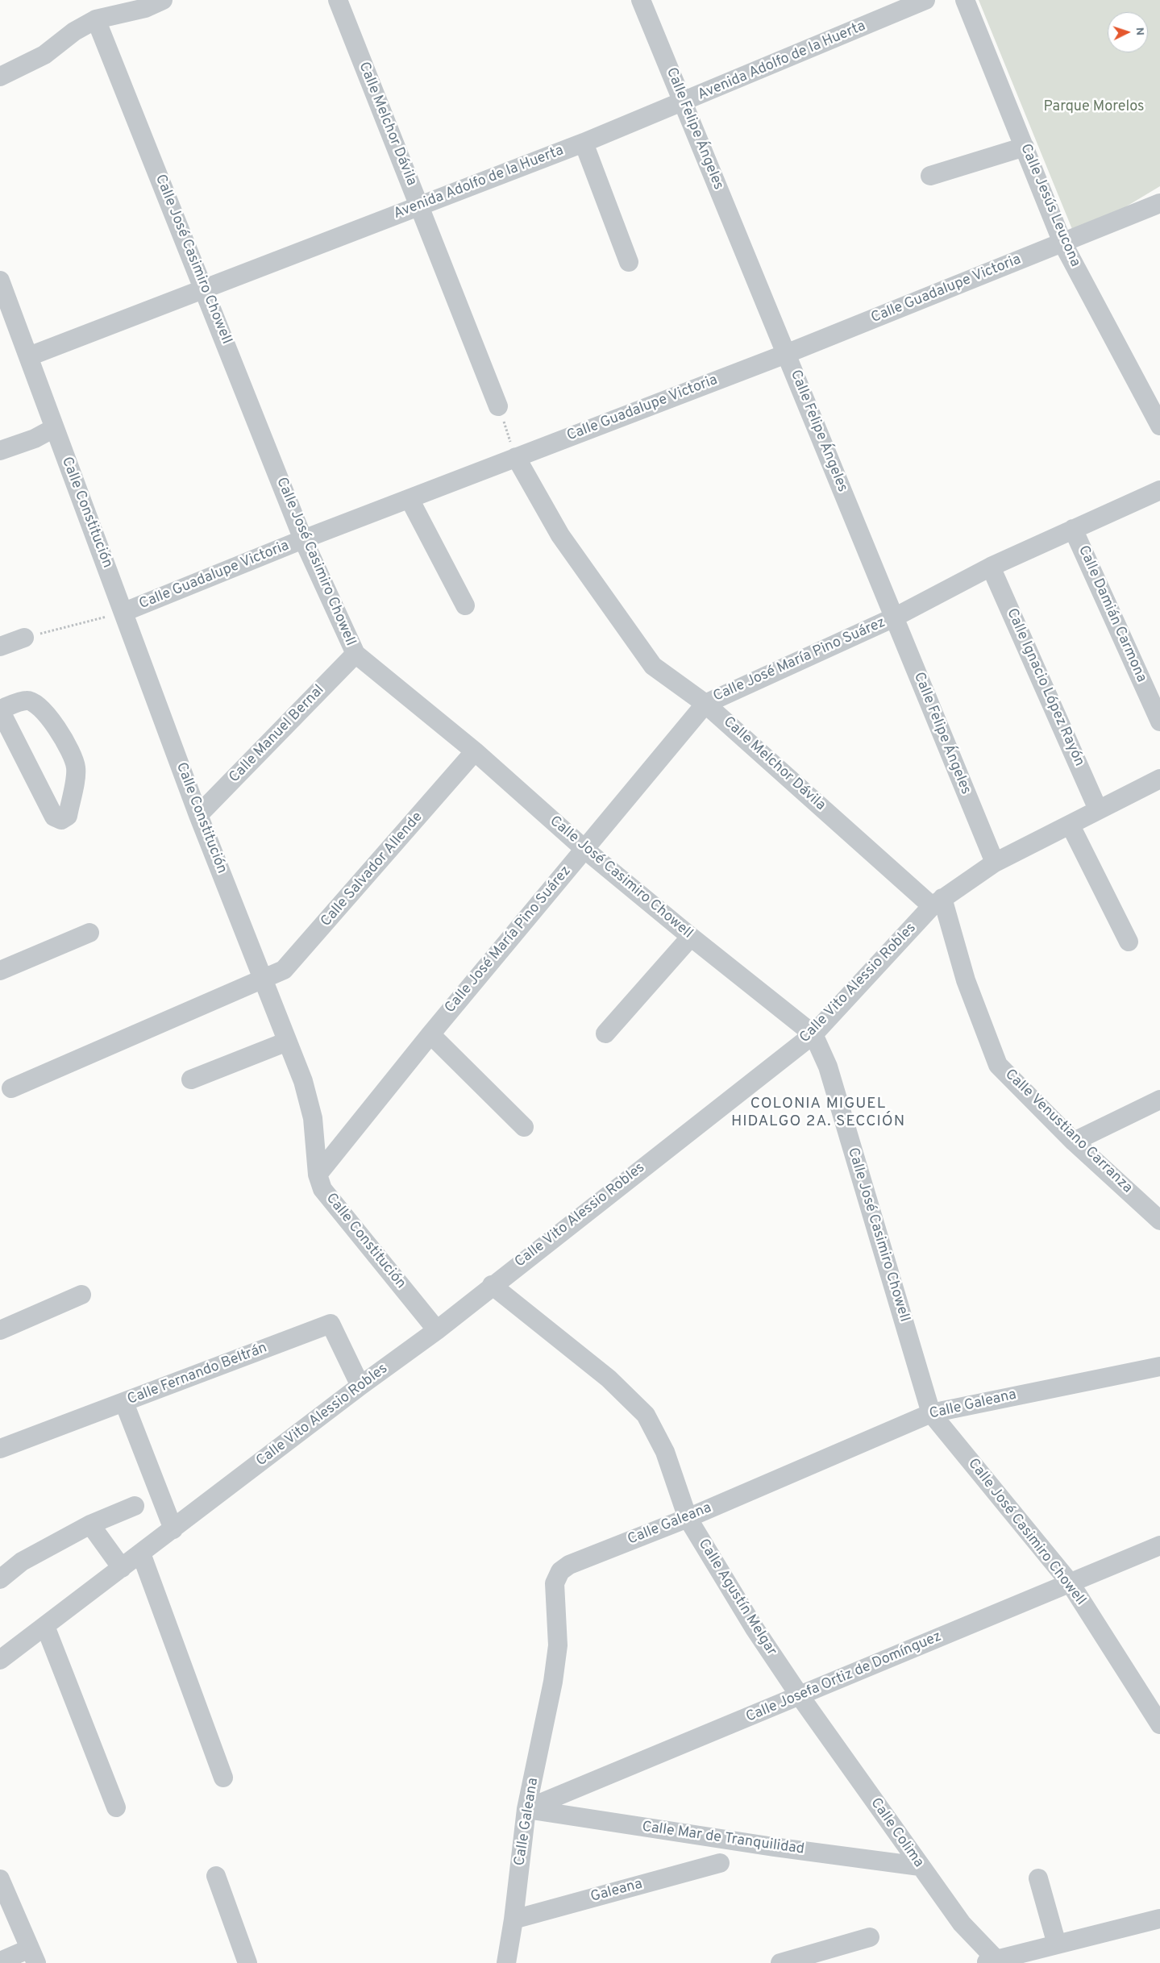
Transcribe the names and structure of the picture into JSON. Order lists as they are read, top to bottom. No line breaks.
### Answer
{"streets":{"street":["Avenida Adolfo de la Huerta","Calle Melchor Dávila","Calle Felipe Ángeles","Calle Jesús Leucona","Calle José Casimiro Chowell","Calle Guadalupe Victoria","Calle Constitución","Calle Damián Carmona","Calle José María Pino Suárez","Calle Ignacio López Rayón","Calle Manuel Bernal","Calle Salvador Allende","Calle Vito Alessio Robles","Calle Venustiano Carranza","Calle Fernando Beltrán","Calle Galeana","Calle Agustín Melgar","Calle Josefa Ortiz de Domínguez","Calle Colima","Calle Mar de Tranquilidad","Galeana"]},"crossings":[["Avenida Adolfo de la Huerta","Calle Melchor Dávila"],["Avenida Adolfo de la Huerta","Calle Felipe Ángeles"],["Avenida Adolfo de la Huerta","Calle José Casimiro Chowell"],["Avenida Adolfo de la Huerta","Calle Constitución"],["Calle Melchor Dávila","Calle Guadalupe Victoria"],["Calle Melchor Dávila","Calle José María Pino Suárez"],["Calle Melchor Dávila","Calle Vito Alessio Robles"],["Calle Melchor Dávila","Calle Venustiano Carranza"],["Calle Felipe Ángeles","Calle Guadalupe Victoria"],["Calle Felipe Ángeles","Calle José María Pino Suárez"],["Calle Felipe Ángeles","Calle Vito Alessio Robles"],["Calle Jesús Leucona","Calle Guadalupe Victoria"],["Calle José Casimiro Chowell","Calle Guadalupe Victoria"],["Calle José Casimiro Chowell","Calle José María Pino Suárez"],["Calle José Casimiro Chowell","Calle Manuel Bernal"],["Calle José Casimiro Chowell","Calle Salvador Allende"],["Calle José Casimiro Chowell","Calle Vito Alessio Robles"],["Calle José Casimiro Chowell","Calle Galeana"],["Calle José Casimiro Chowell","Calle Josefa Ortiz de Domínguez"],["Calle Guadalupe Victoria","Calle Constitución"],["Calle Constitución","Calle José María Pino Suárez"],["Calle Constitución","Calle Manuel Bernal"],["Calle Constitución","Calle Salvador Allende"],["Calle Constitución","Calle Vito Alessio Robles"],["Calle Damián Carmona","Calle José María Pino Suárez"],["Calle José María Pino Suárez","Calle Ignacio López Rayón"],["Calle Ignacio López Rayón","Calle Vito Alessio Robles"],["Calle Vito Alessio Robles","Calle Venustiano Carranza"],["Calle Vito Alessio Robles","Calle Fernando Beltrán"],["Calle Vito Alessio Robles","Calle Agustín Melgar"],["Calle Galeana","Calle Agustín Melgar"],["Calle Galeana","Calle Josefa Ortiz de Domínguez"],["Calle Galeana","Calle Mar de Tranquilidad"],["Calle Galeana","Galeana"],["Calle Agustín Melgar","Calle Josefa Ortiz de Domínguez"],["Calle Agustín Melgar","Calle Colima"],["Calle Josefa Ortiz de Domínguez","Calle Colima"],["Calle Josefa Ortiz de Domínguez","Calle Mar de Tranquilidad"],["Calle Colima","Calle Mar de Tranquilidad"]],"districts":["COLONIA MIGUEL HIDALGO 2A. SECCIÓN"],"parks":["Parque Morelos"],"north":"right"}
